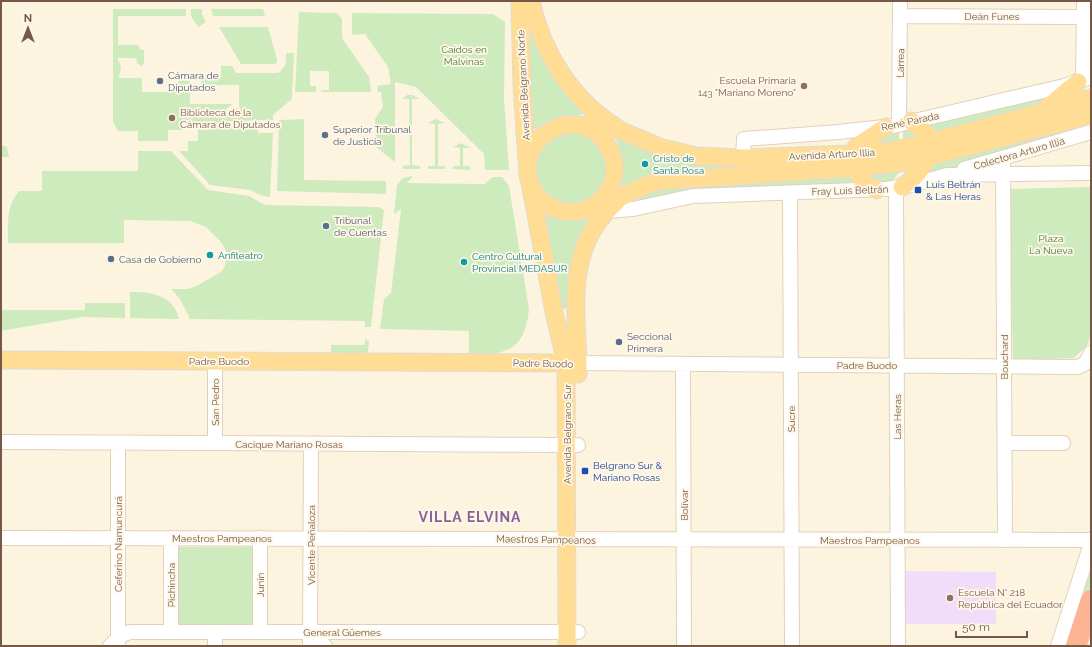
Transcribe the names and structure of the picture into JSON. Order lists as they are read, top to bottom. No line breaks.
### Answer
{"streets":{"main road":["Avenida Belgrano Norte","Avenida Arturo Illia","Padre Buodo","Avenida Belgrano Sur"],"street":["Deán Funes","Larrea","René Parada","Colectora Arturo Illia","Fray Luis Beltrán","Bouchard","San Pedro","Las Heras","Sucre","Cacique Mariano Rosas","Bolívar","Maestros Pampeanos","Ceferino Namuncurá","Vicente Peñaloza","Pichincha","Junín","General Güemes"]},"crossings":[["Deán Funes","Larrea"],["Larrea","René Parada"],["Avenida Belgrano Norte","Avenida Arturo Illia"],["Avenida Belgrano Norte","Avenida Belgrano Sur"],["René Parada","Avenida Arturo Illia"],["Colectora Arturo Illia","Fray Luis Beltrán"],["Colectora Arturo Illia","Bouchard"],["Avenida Arturo Illia","Fray Luis Beltrán"],["Avenida Arturo Illia","Avenida Belgrano Sur"],["Fray Luis Beltrán","Bouchard"],["Fray Luis Beltrán","Las Heras"],["Fray Luis Beltrán","Sucre"],["Fray Luis Beltrán","Avenida Belgrano Sur"],["Bouchard","Padre Buodo"],["Bouchard","Maestros Pampeanos"],["Padre Buodo","San Pedro"],["Padre Buodo","Las Heras"],["Padre Buodo","Sucre"],["Padre Buodo","Avenida Belgrano Sur"],["Padre Buodo","Bolívar"],["San Pedro","Cacique Mariano Rosas"],["Las Heras","Maestros Pampeanos"],["Sucre","Maestros Pampeanos"],["Avenida Belgrano Sur","Cacique Mariano Rosas"],["Avenida Belgrano Sur","Maestros Pampeanos"],["Avenida Belgrano Sur","General Güemes"],["Cacique Mariano Rosas","Ceferino Namuncurá"],["Cacique Mariano Rosas","Vicente Peñaloza"],["Bolívar","Maestros Pampeanos"],["Maestros Pampeanos","Ceferino Namuncurá"],["Maestros Pampeanos","Vicente Peñaloza"],["Maestros Pampeanos","Pichincha"],["Maestros Pampeanos","Junín"],["Ceferino Namuncurá","General Güemes"],["Vicente Peñaloza","General Güemes"],["Pichincha","General Güemes"],["Junín","General Güemes"]],"districts":["VILLA ELVINA"],"parks":["Caídos en Malvinas","Plaza La Nueva"],"places":{"other":["Cámara de Diputados","Escuela Primaria 143 \"Mariano Moreno\"","Biblioteca de la Cámara de Diputados","Superior Tribunal de Justicia","Cristo de Santa Rosa","Tribunal de Cuentas","Anfiteatro","Casa de Gobierno","Centro Cultural Provincial MEDASUR","Seccional Primera","Escuela N° 218 República del Ecuador"],"transit":["Luis Beltrán & Las Heras","Belgrano Sur & Mariano Rosas"]},"scale_bar":"50 m","north":"top"}
